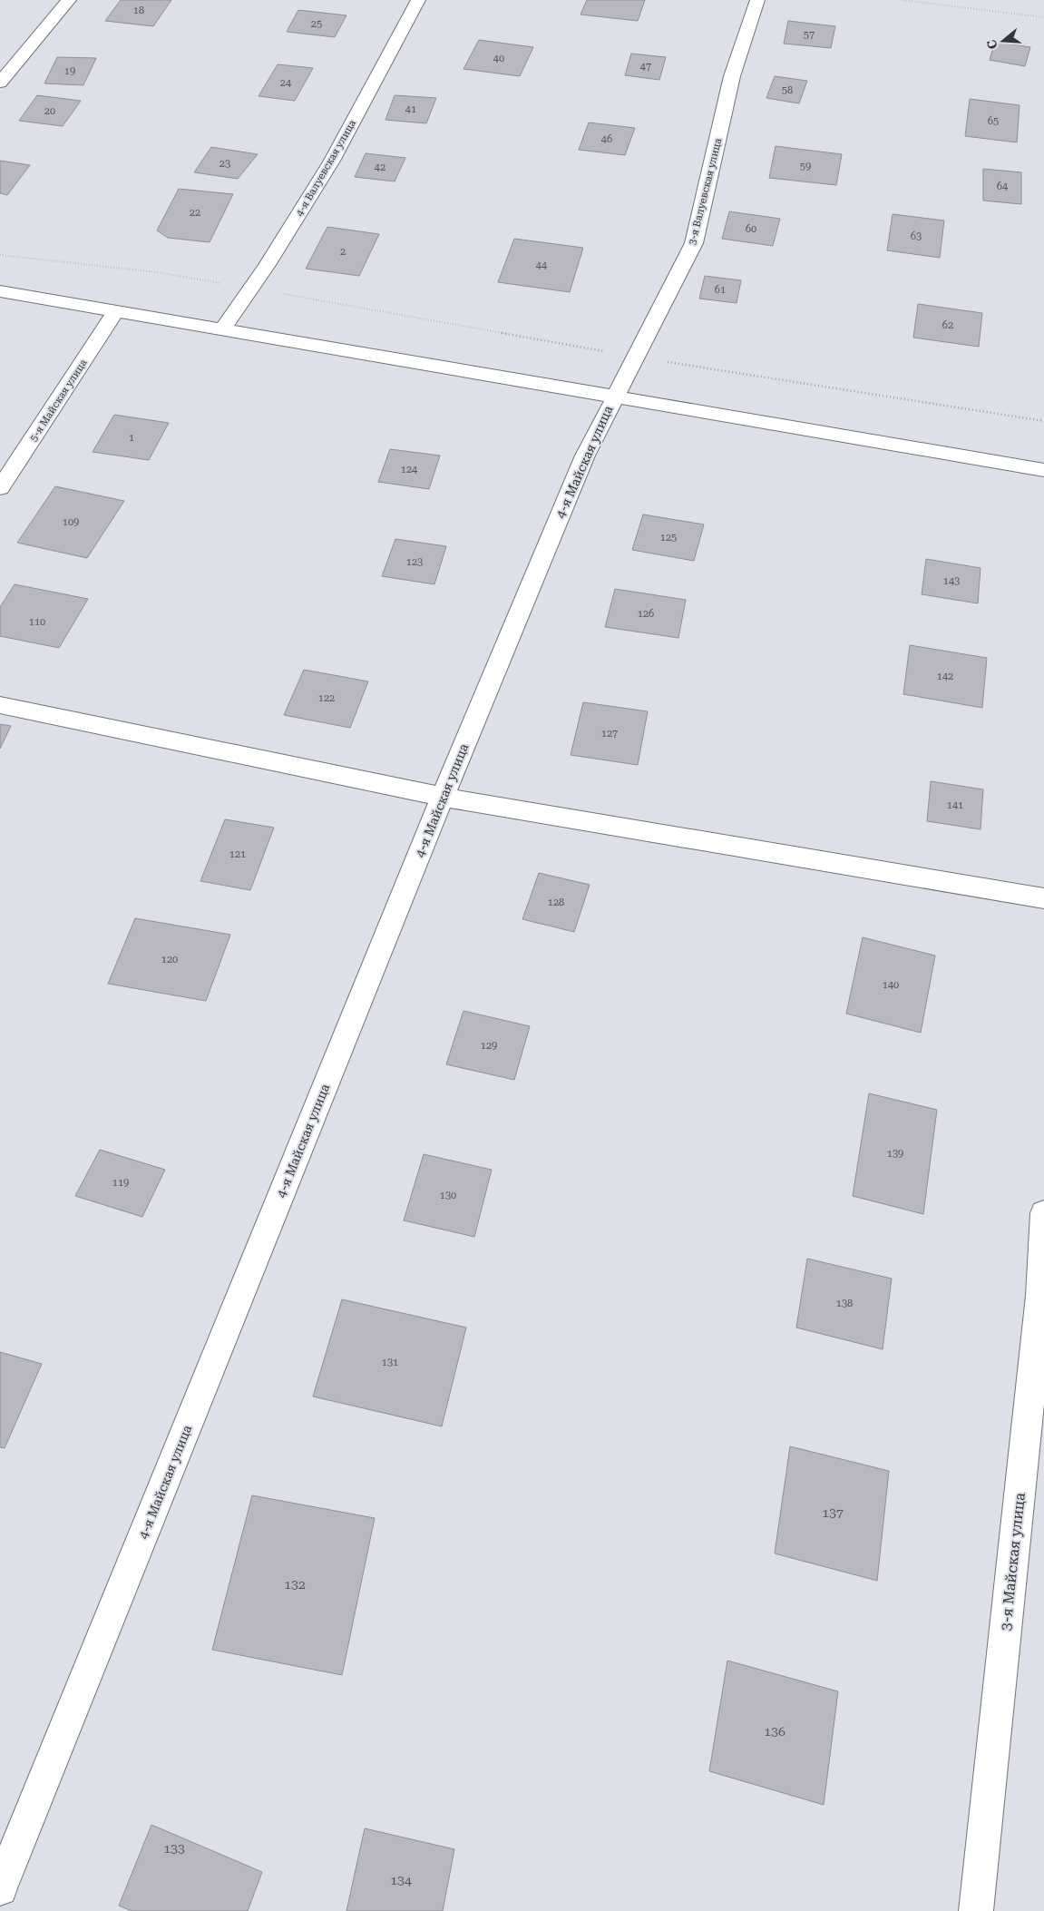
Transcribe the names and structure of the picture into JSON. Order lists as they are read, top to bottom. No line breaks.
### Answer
{"streets":{"street":["4-я Валуевская улица","3-я Валуевская улица","5-я Майская улица","4-я Майская улица","3-я Майская улица"]},"crossings":[["3-я Валуевская улица","4-я Майская улица"]],"house_numbers":["18","25","57","40","47","19","24","58","41","20","65","46","23","59","42","64","22","60","63","2","44","61","62","1","124","109","125","123","143","126","110","142","122","127","141","121","128","120","140","129","139","119","130","138","131","137","132","136","133","134"],"north":"left"}
